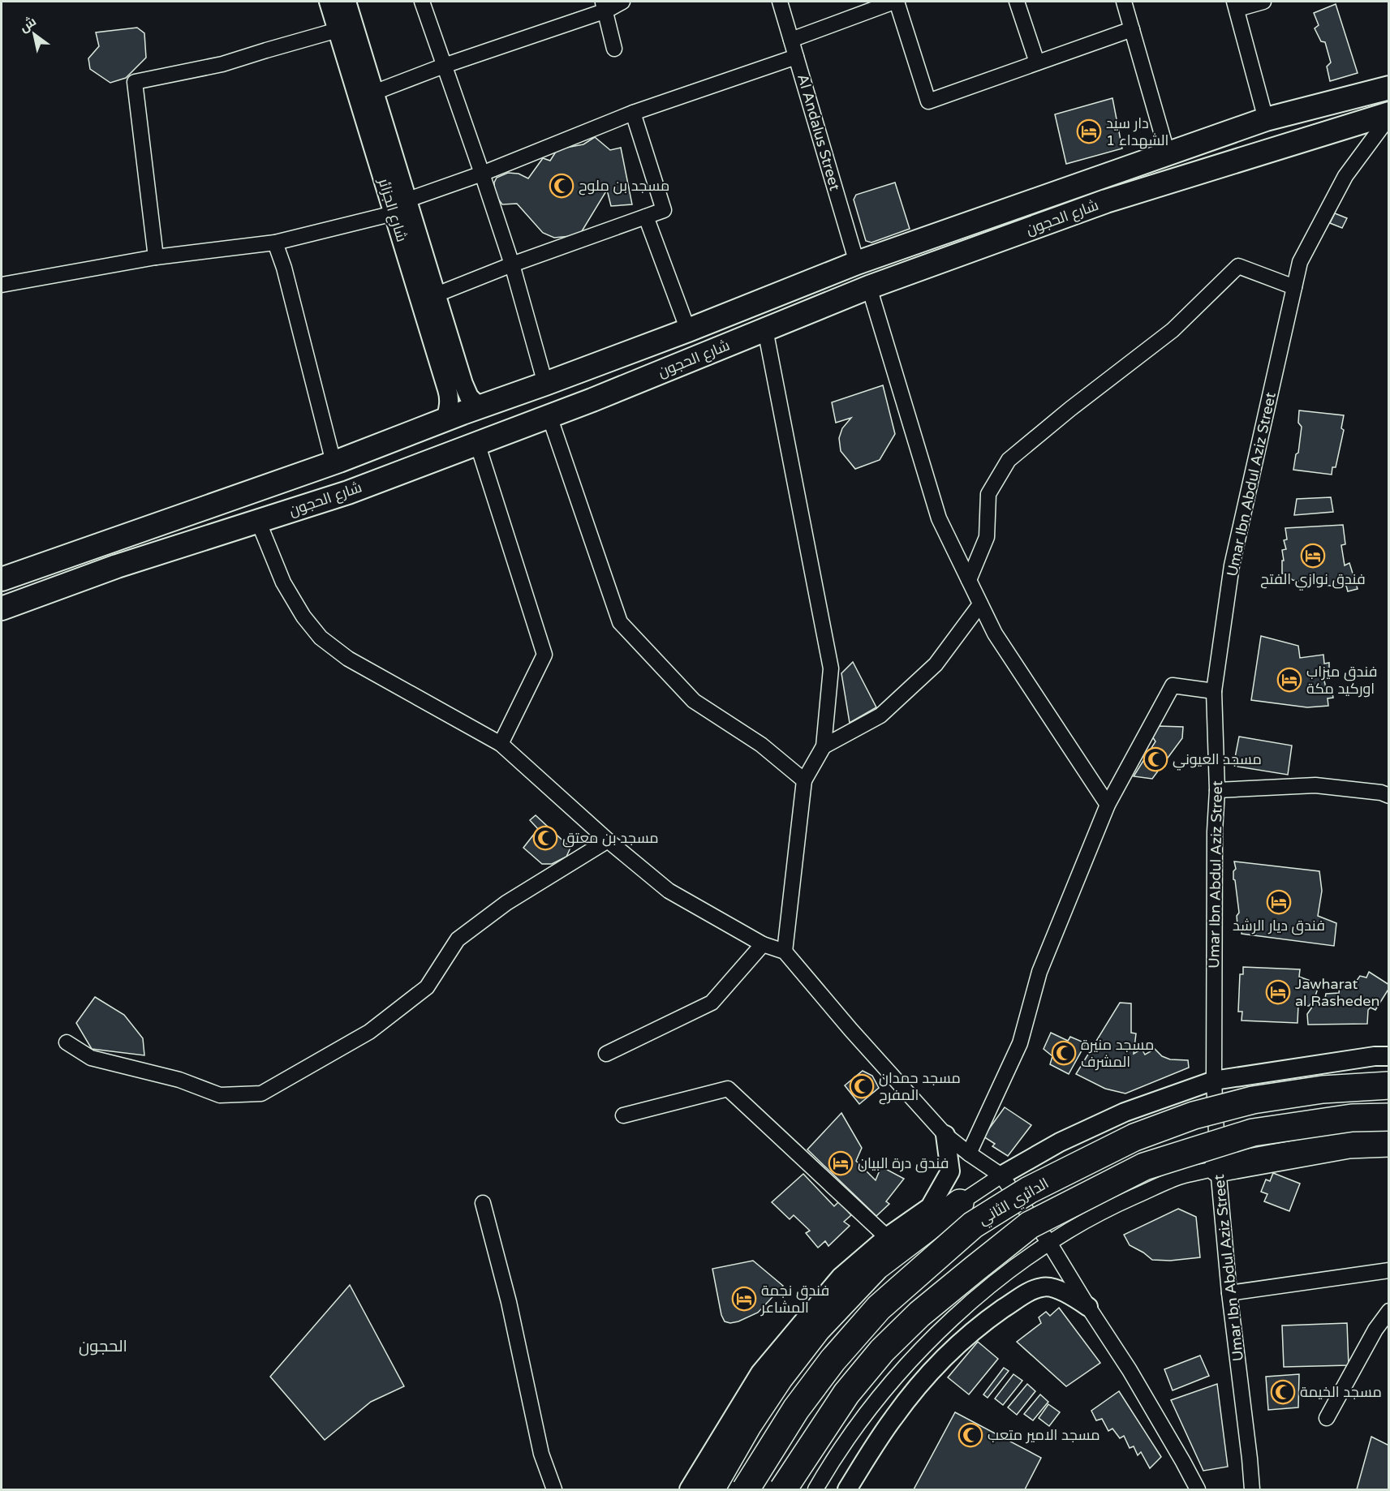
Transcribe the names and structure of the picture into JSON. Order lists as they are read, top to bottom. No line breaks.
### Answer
{"streets":{"highway":["الدائري الثاني"],"main road":["شارع الحجون"],"street":["Al Andalus Street","شارع الجزائر","Umar Ibn Abdul Aziz Street"]},"crossings":[["Al Andalus Street","شارع الحجون"],["شارع الجزائر","شارع الحجون"],["شارع الحجون","Umar Ibn Abdul Aziz Street"]],"districts":["الحجون"],"places":{"hotel":["دار سيد الشهداء 1","فندق نوازي الفتح","فندق ميزاب اوركيد مكة","فندق ديار الرشد","Jawharat al Rasheden","فندق درة البيان","فندق نجمة المشاعر"],"mosque":["مسجد بن ملوح","مسجد العيوني","مسجد بن معتق","مسجد منيرة المشرف","مسجد حمدان المفرح","مسجد الخيمة","مسجد الامير متعب"]},"north":"top left"}
